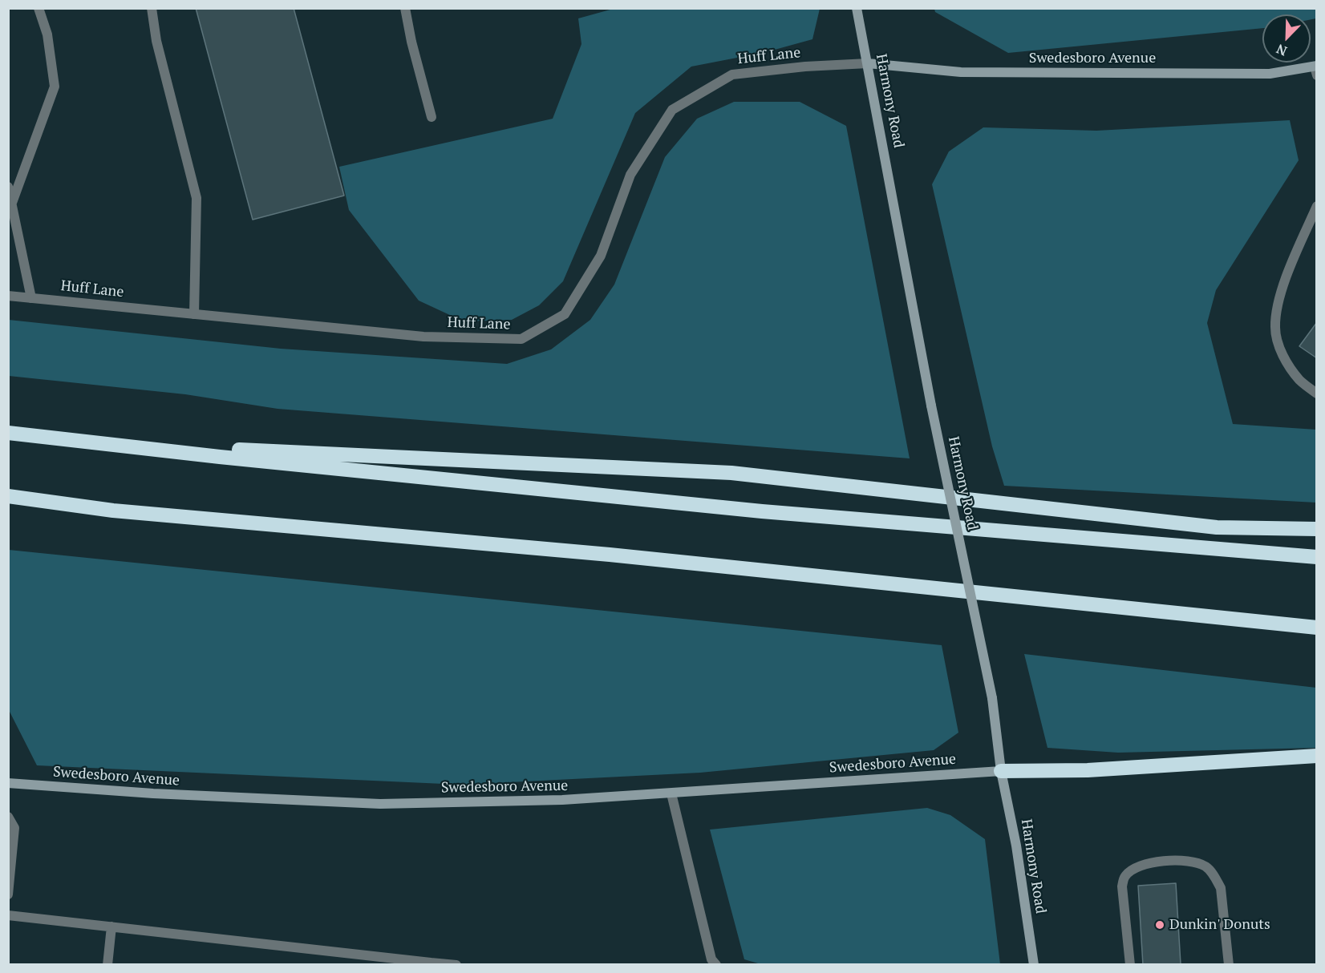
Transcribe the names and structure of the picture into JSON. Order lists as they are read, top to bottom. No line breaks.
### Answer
{"streets":{"main road":["Swedesboro Avenue","Harmony Road"],"street":["Huff Lane"]},"crossings":[["Huff Lane","Swedesboro Avenue"],["Huff Lane","Harmony Road"],["Swedesboro Avenue","Harmony Road"]],"places":["Dunkin' Donuts"],"north":"bottom left"}
